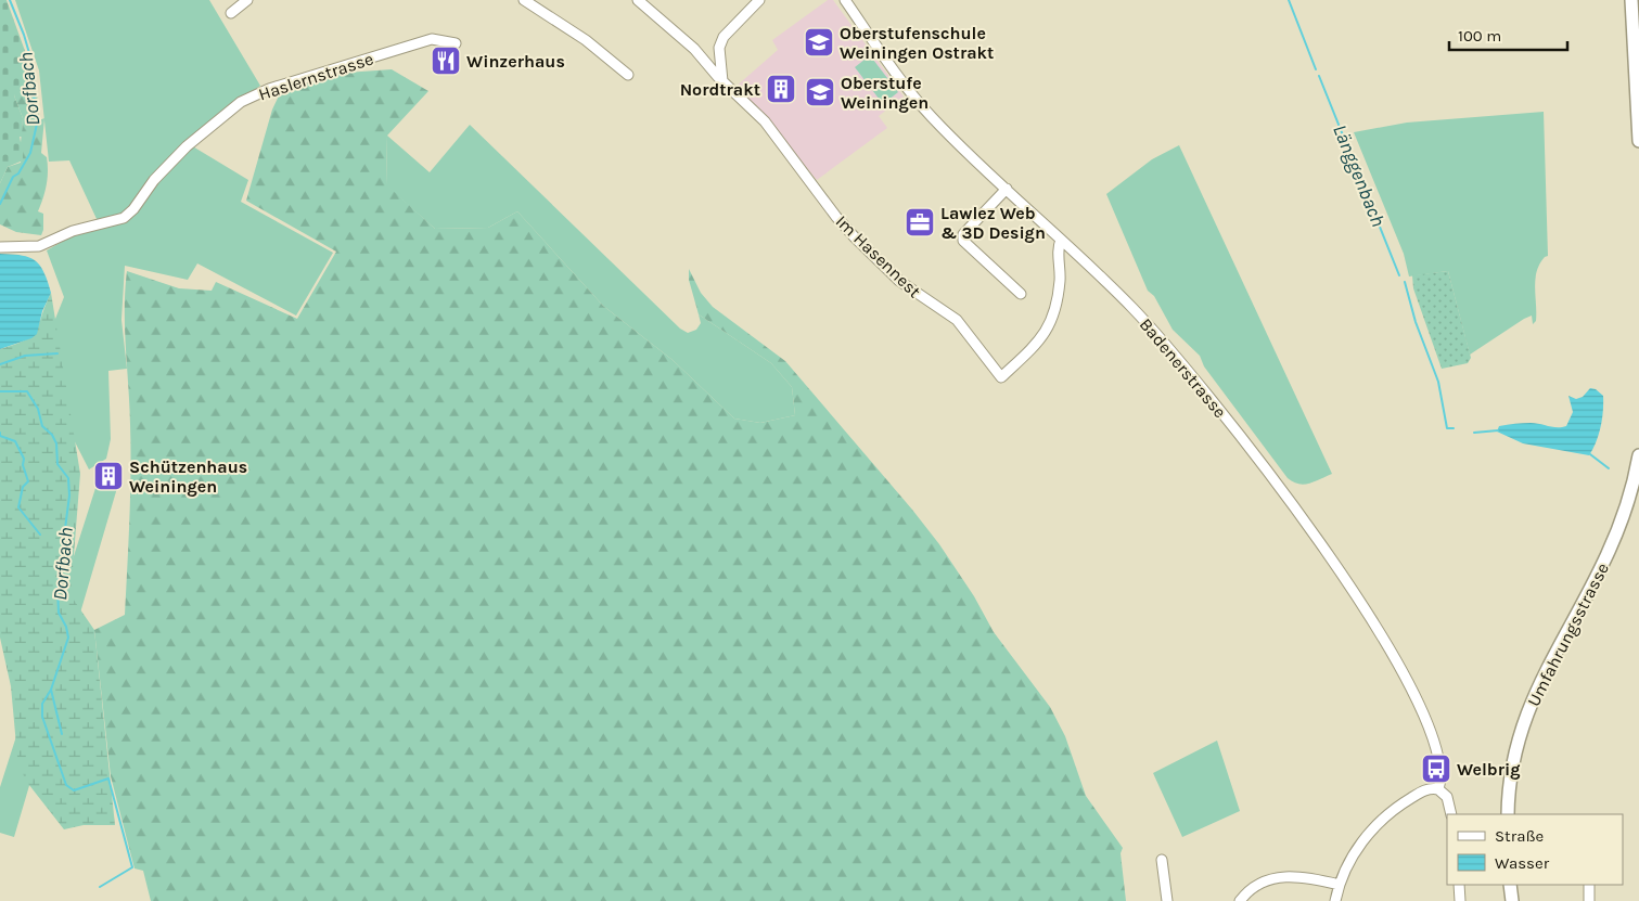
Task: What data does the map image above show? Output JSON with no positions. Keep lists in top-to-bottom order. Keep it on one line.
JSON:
{"streets":{"main road":["Umfahrungsstrasse"],"street":["Haslernstrasse","Im Hasennest","Badenerstrasse"]},"crossings":[["Im Hasennest","Badenerstrasse"]],"water":["Dorfbach","Länggenbach"],"places":{"school or university":["Oberstufenschule Weiningen Ostrakt","Oberstufe Weiningen"],"restaurant":["Winzerhaus"],"building":["Nordtrakt","Schützenhaus Weiningen"],"office":["Lawlez Web & 3D Design"],"bus stop":["Welbrig"]},"legend":["Straße","Wasser"],"scale_bar":"100 m"}
